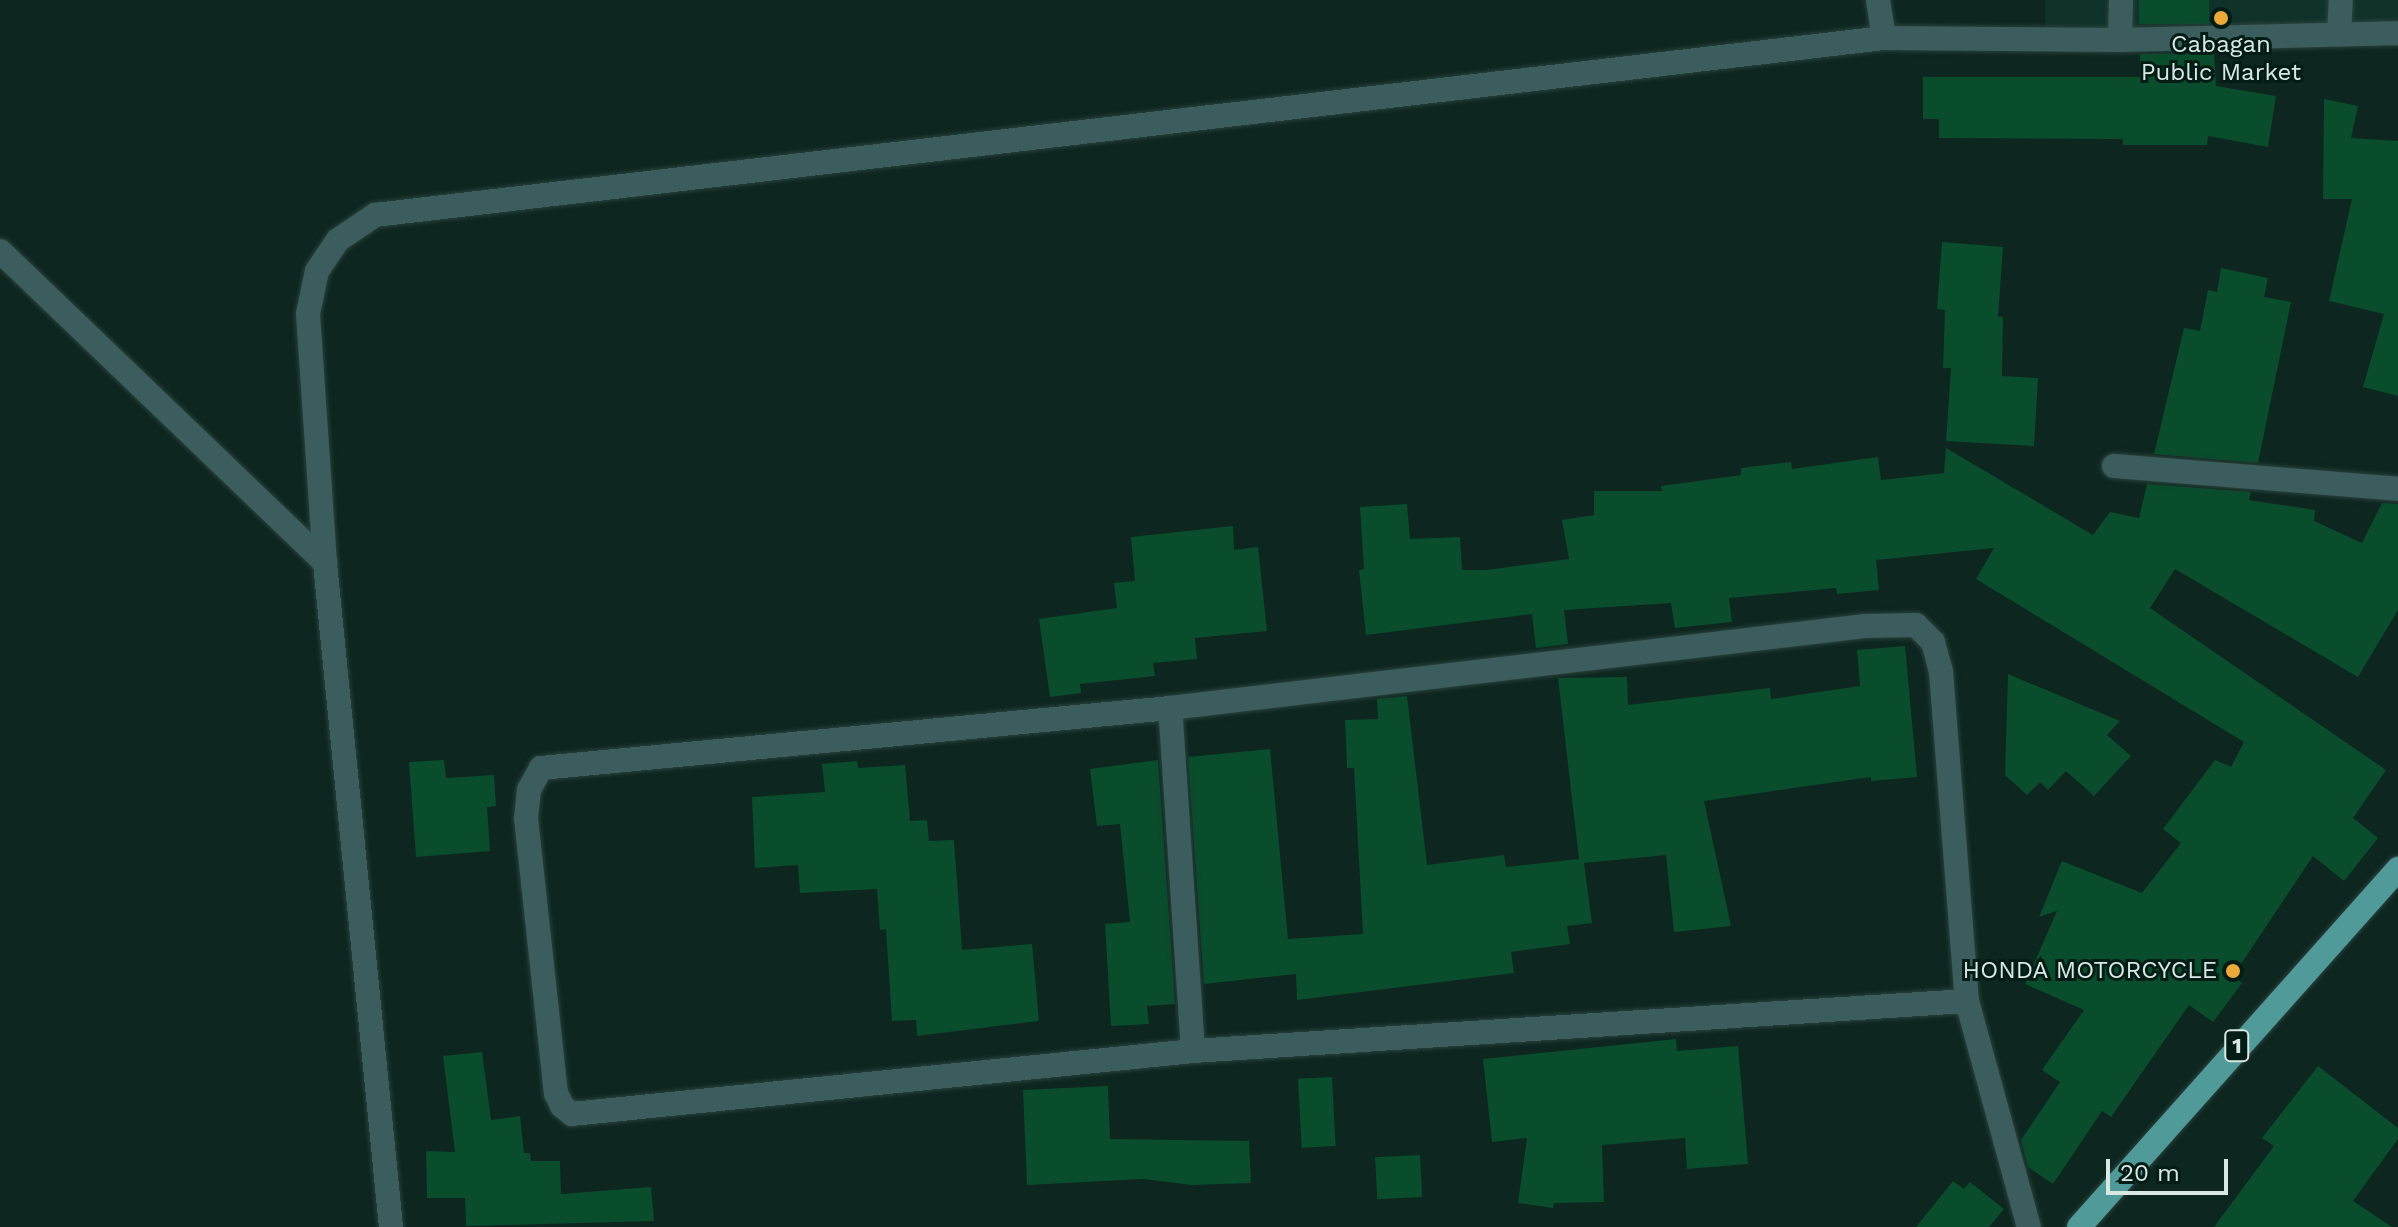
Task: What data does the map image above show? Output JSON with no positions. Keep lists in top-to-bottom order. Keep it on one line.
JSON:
{"streets":{"main road":["1"]},"places":["Cabagan Public Market","HONDA MOTORCYCLE"],"scale_bar":"20 m"}
